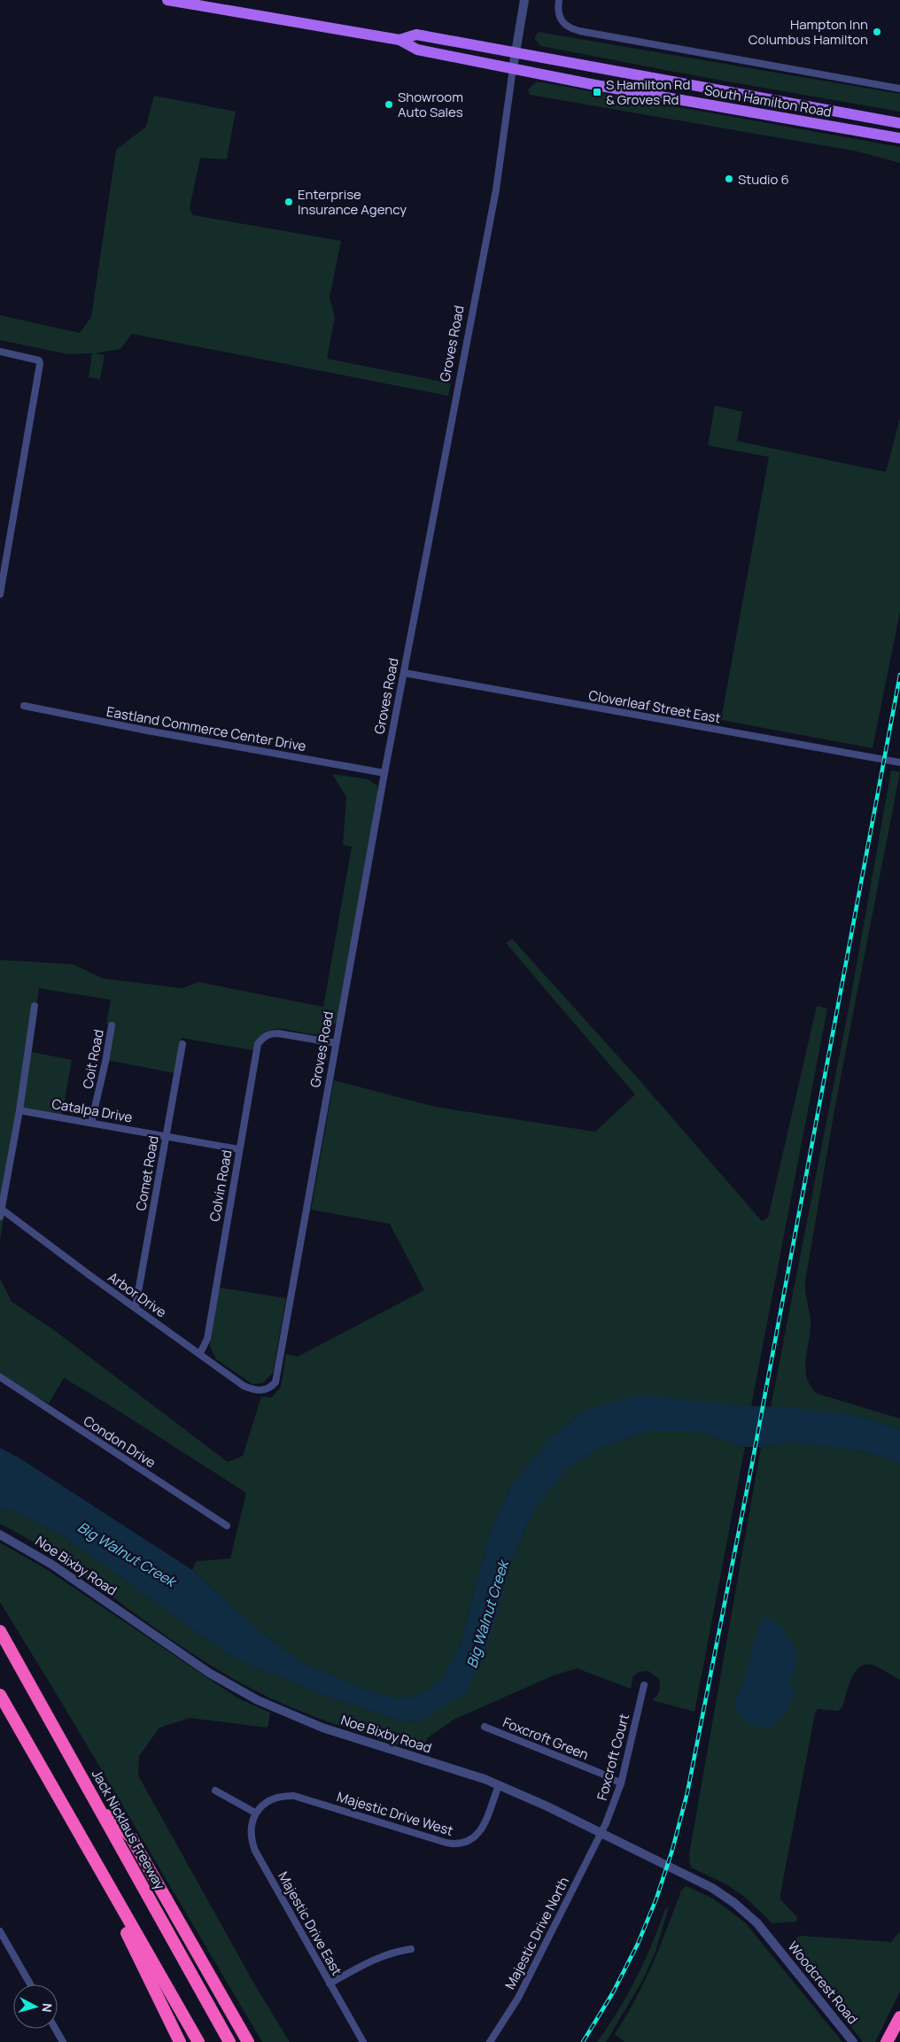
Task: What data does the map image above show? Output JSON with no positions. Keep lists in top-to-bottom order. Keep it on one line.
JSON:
{"streets":{"highway":["Jack Nicklaus Freeway"],"main road":["South Hamilton Road"],"street":["Groves Road","Cloverleaf Street East","Eastland Commerce Center Drive","Coit Road","Catalpa Drive","Comet Road","Colvin Road","Arbor Drive","Condon Drive","Noe Bixby Road","Foxcroft Green","Foxcroft Court","Majestic Drive West","Majestic Drive East","Majestic Drive North","Woodcrest Road"]},"crossings":[["South Hamilton Road","Groves Road"],["Groves Road","Cloverleaf Street East"],["Groves Road","Eastland Commerce Center Drive"],["Groves Road","Colvin Road"],["Groves Road","Arbor Drive"],["Coit Road","Catalpa Drive"],["Catalpa Drive","Comet Road"],["Catalpa Drive","Colvin Road"],["Comet Road","Arbor Drive"],["Colvin Road","Arbor Drive"],["Noe Bixby Road","Foxcroft Court"],["Noe Bixby Road","Majestic Drive West"],["Noe Bixby Road","Majestic Drive North"],["Noe Bixby Road","Woodcrest Road"],["Foxcroft Green","Foxcroft Court"],["Foxcroft Court","Majestic Drive North"],["Majestic Drive West","Majestic Drive East"]],"water":["Big Walnut Creek"],"places":{"other":["Hampton Inn Columbus Hamilton","Showroom Auto Sales","Studio 6","Enterprise Insurance Agency"],"transit":["S Hamilton Rd & Groves Rd"]},"north":"right"}
